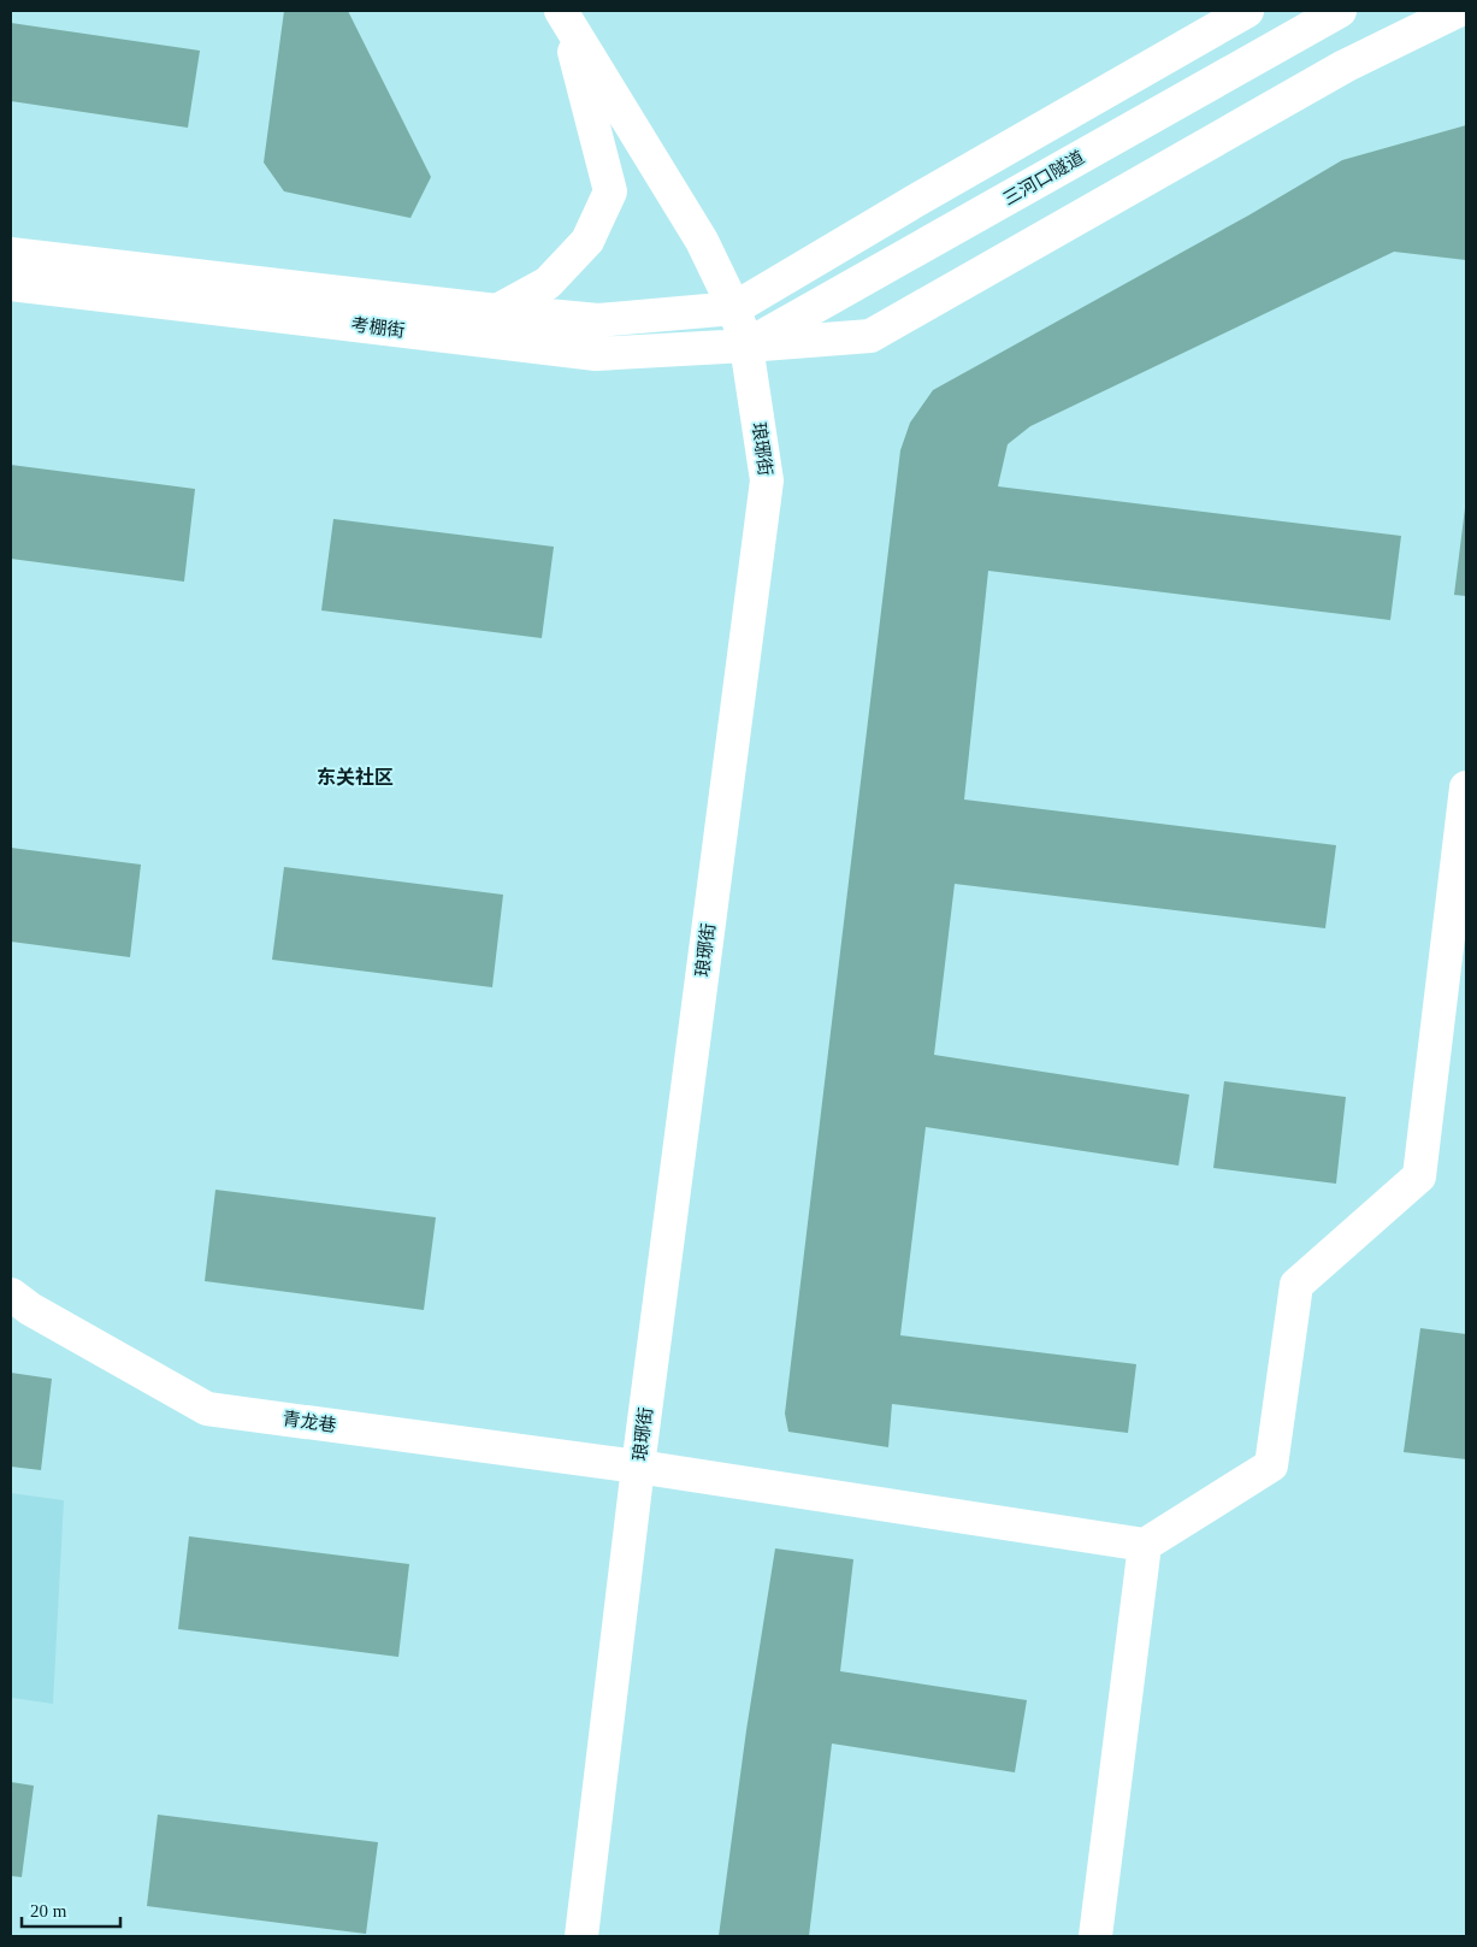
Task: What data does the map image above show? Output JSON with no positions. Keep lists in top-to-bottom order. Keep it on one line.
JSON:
{"streets":{"street":["三河口隧道","考棚街","琅琊街","青龙巷"]},"crossings":[["三河口隧道","考棚街"],["三河口隧道","琅琊街"],["考棚街","琅琊街"],["琅琊街","青龙巷"]],"districts":["东关社区"],"scale_bar":"20 m"}
